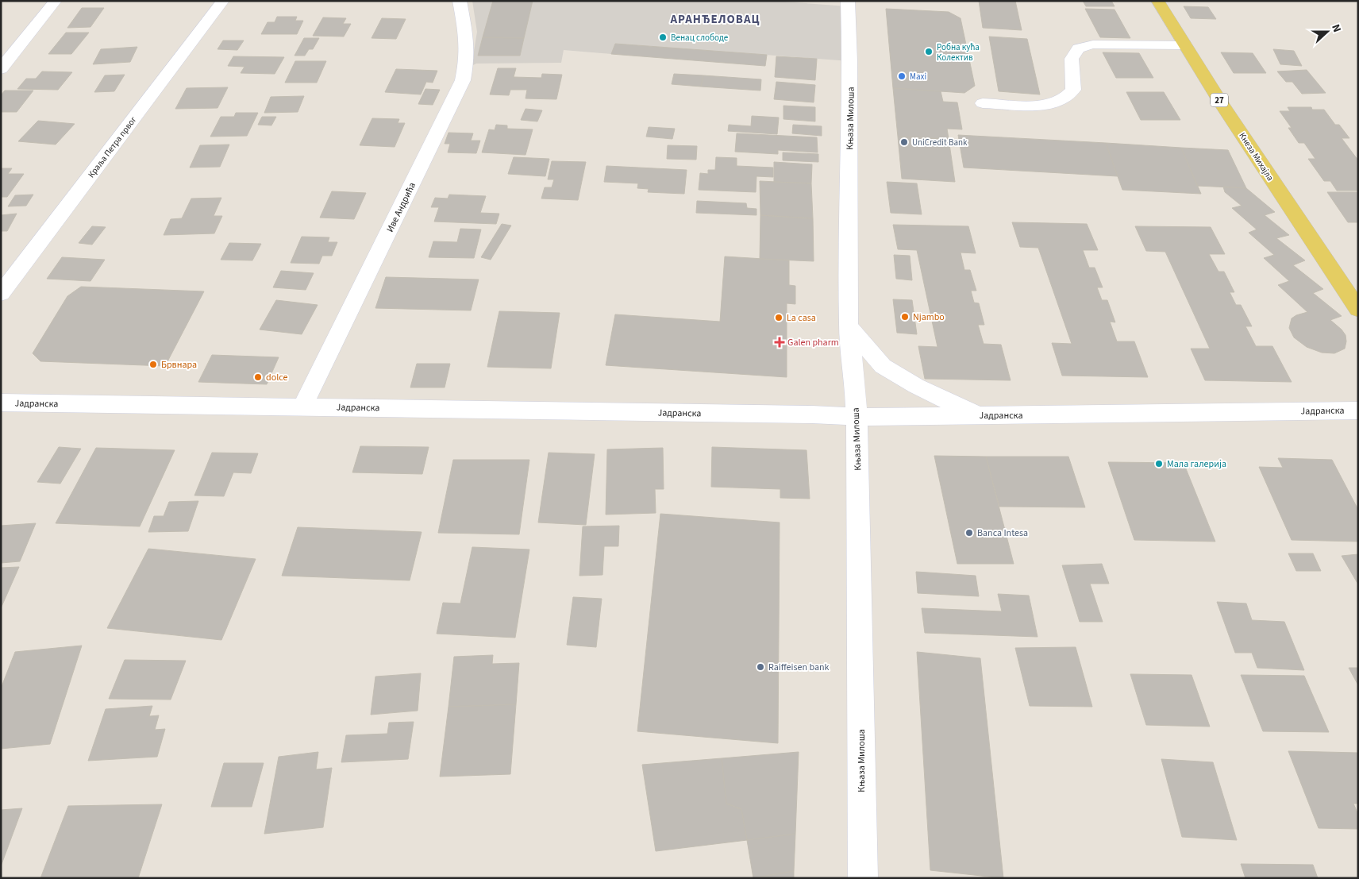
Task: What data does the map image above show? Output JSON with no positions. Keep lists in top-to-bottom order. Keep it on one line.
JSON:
{"streets":{"main road":["27","Кнеза Михајла"],"street":["Књаза Милоша","Краља Петра првог","Иве Андрића","Јадранска"]},"crossings":[["Књаза Милоша","Јадранска"],["Иве Андрића","Јадранска"]],"districts":["АРАНЂЕЛОВАЦ"],"places":{"other":["Венац слободе","Робна кућа Колектив","Maxi","UniCredit Bank","Njambo","La casa","Брвнара","dolce","Мала галерија","Banca Intesa","Raiffeisen bank"],"health":["Galen pharm"]},"north":"right"}
